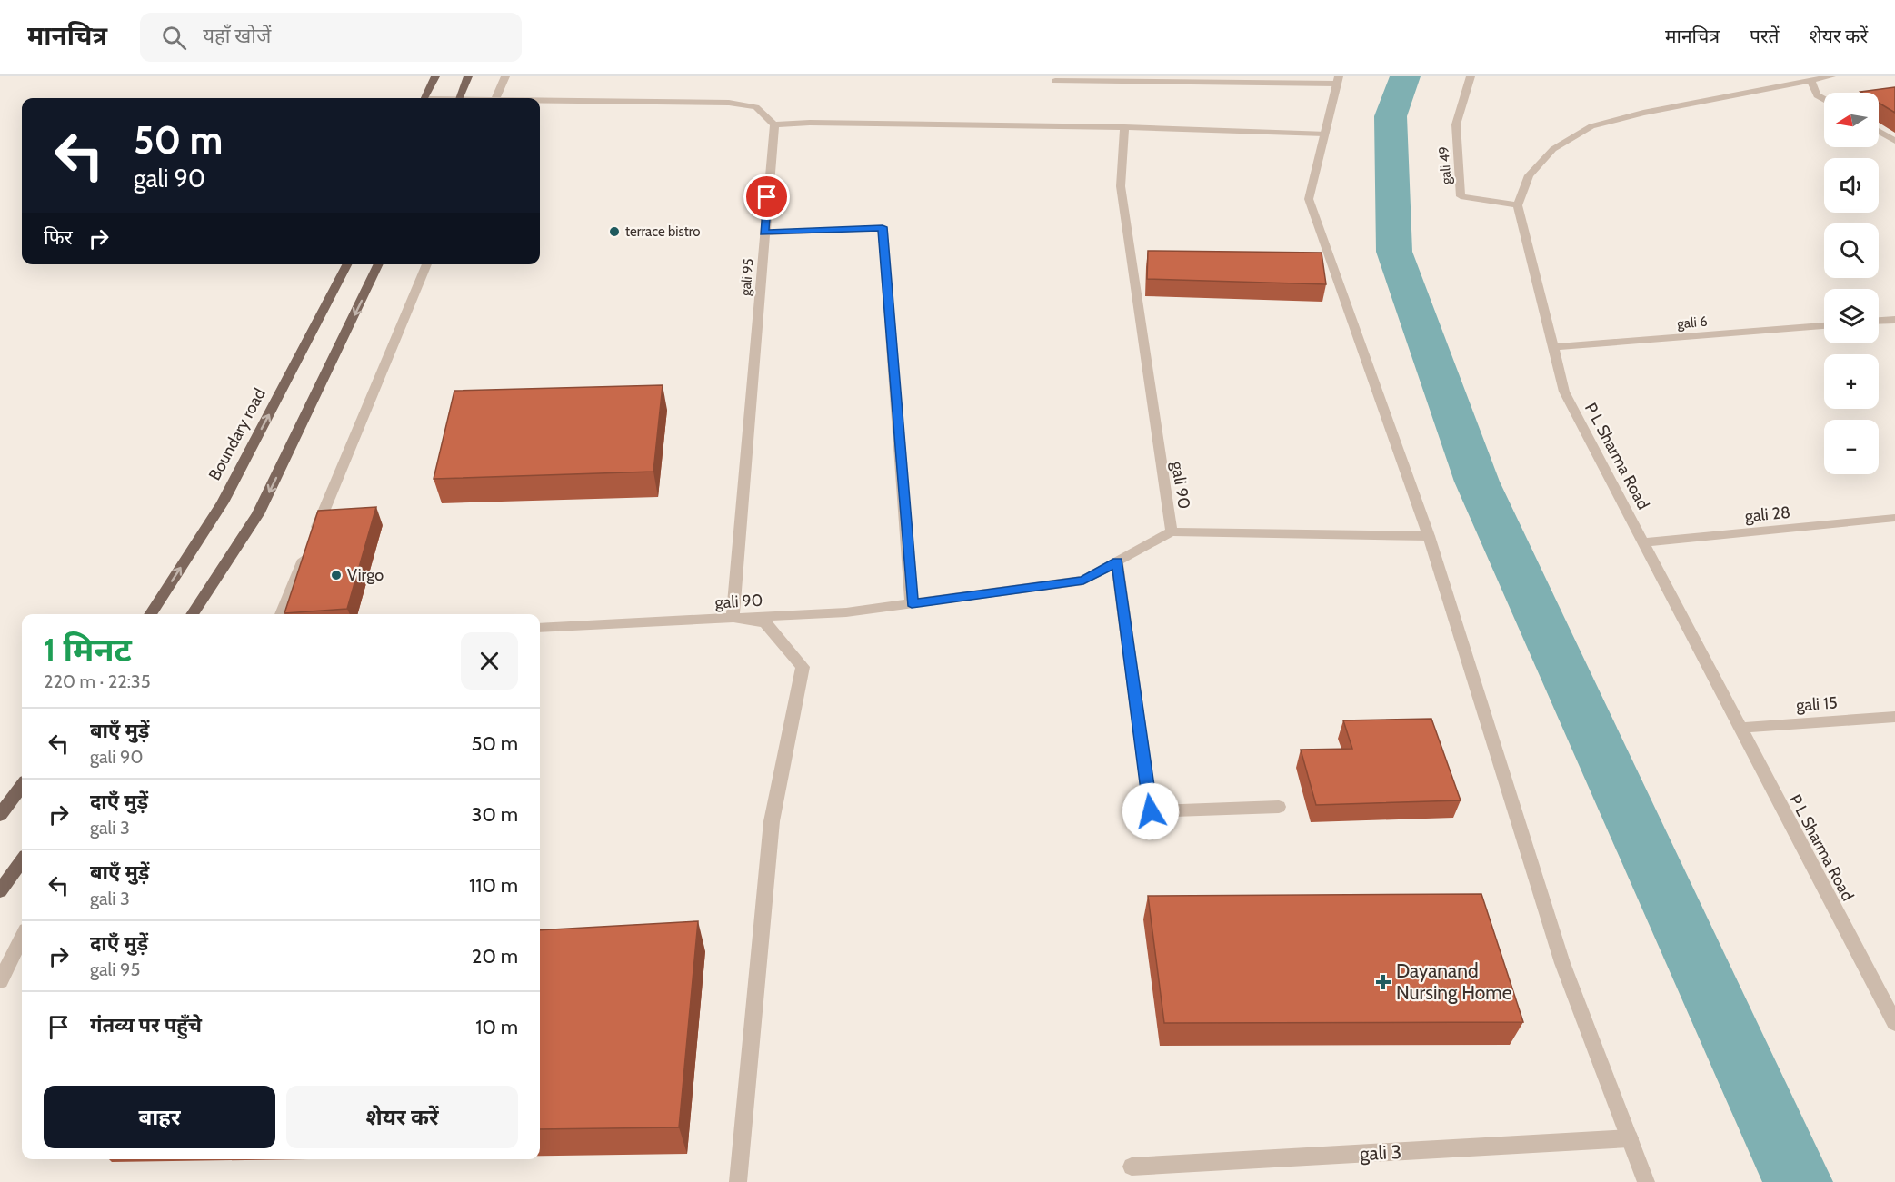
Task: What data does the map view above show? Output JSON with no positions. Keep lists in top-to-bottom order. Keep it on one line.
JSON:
{"streets":{"main road":["Boundary road"],"street":["gali 49","gali 95","gali 6","P L Sharma Road","gali 90","gali 28","gali 15","gali 3"]},"crossings":[["gali 49","P L Sharma Road"],["gali 95","gali 90"],["gali 6","P L Sharma Road"],["P L Sharma Road","gali 28"],["P L Sharma Road","gali 15"]],"places":{"other":["terrace bistro","Virgo"],"health":["Dayanand Nursing Home"]},"north":"left","page":{"header":"मानचित्र","search":"यहाँ खोजें","nav":["मानचित्र","परतें","शेयर करें"],"map_buttons":["+","−"],"turn":["50 m","gali 90"],"then":"फिर","heading":["1 मिनट","220 m · 22:35"],"list":[{"name":"बाएँ मुड़ें","note":"gali 90","value":"50 m"},{"name":"दाएँ मुड़ें","note":"gali 3","value":"30 m"},{"name":"बाएँ मुड़ें","note":"gali 3","value":"110 m"},{"name":"दाएँ मुड़ें","note":"gali 95","value":"20 m"},{"name":"गंतव्य पर पहुँचे","value":"10 m"}],"buttons":["बाहर","शेयर करें"]}}
